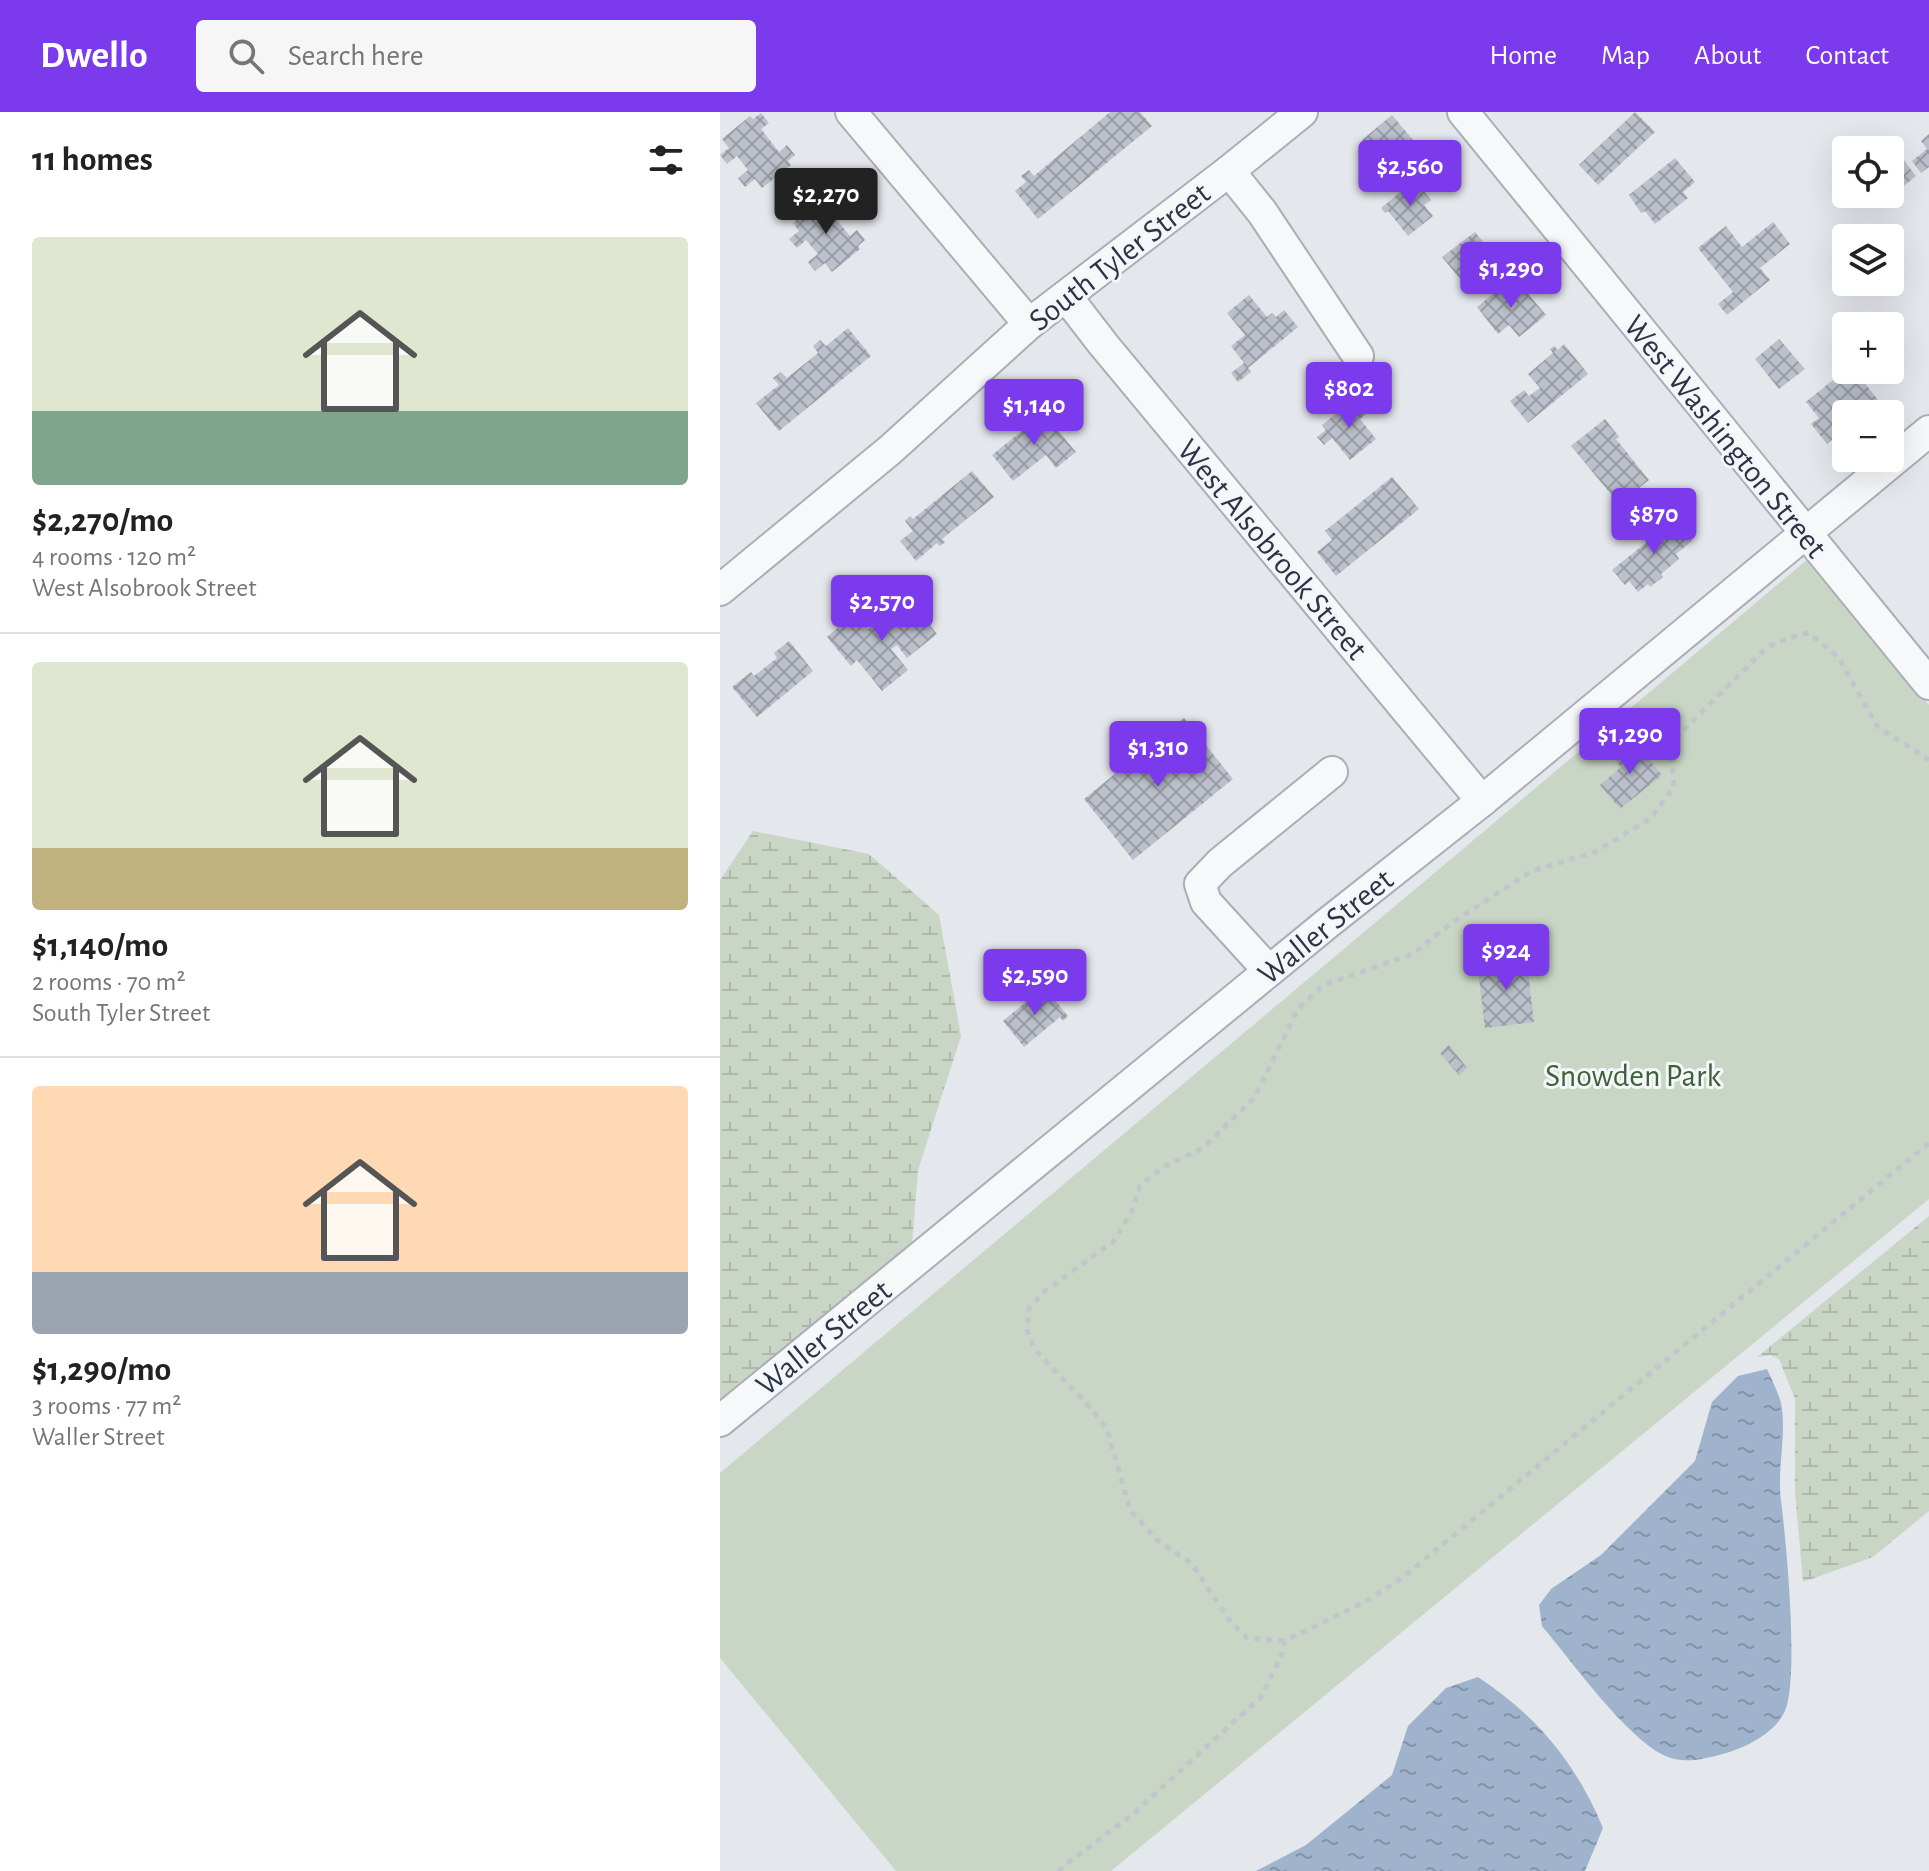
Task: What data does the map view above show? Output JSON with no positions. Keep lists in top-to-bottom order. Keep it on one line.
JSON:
{"streets":{"street":["South Tyler Street","West Washington Street","West Alsobrook Street","Waller Street"]},"crossings":[["South Tyler Street","West Alsobrook Street"],["West Washington Street","Waller Street"],["West Alsobrook Street","Waller Street"]],"parks":["Snowden Park"],"page":{"header":"Dwello","search":"Search here","nav":["Home","Map","About","Contact"],"heading":"11 homes","map_buttons":["+","−"],"price":["$2,560","$2,270","$1,290","$802","$1,140","$870","$2,570","$1,290","$1,310","$924","$2,590"],"list":[{"name":"$2,270/mo","note":"4 rooms · 120 m² · West Alsobrook Street"},{"name":"$1,140/mo","note":"2 rooms · 70 m² · South Tyler Street"},{"name":"$1,290/mo","note":"3 rooms · 77 m² · Waller Street"}]}}
